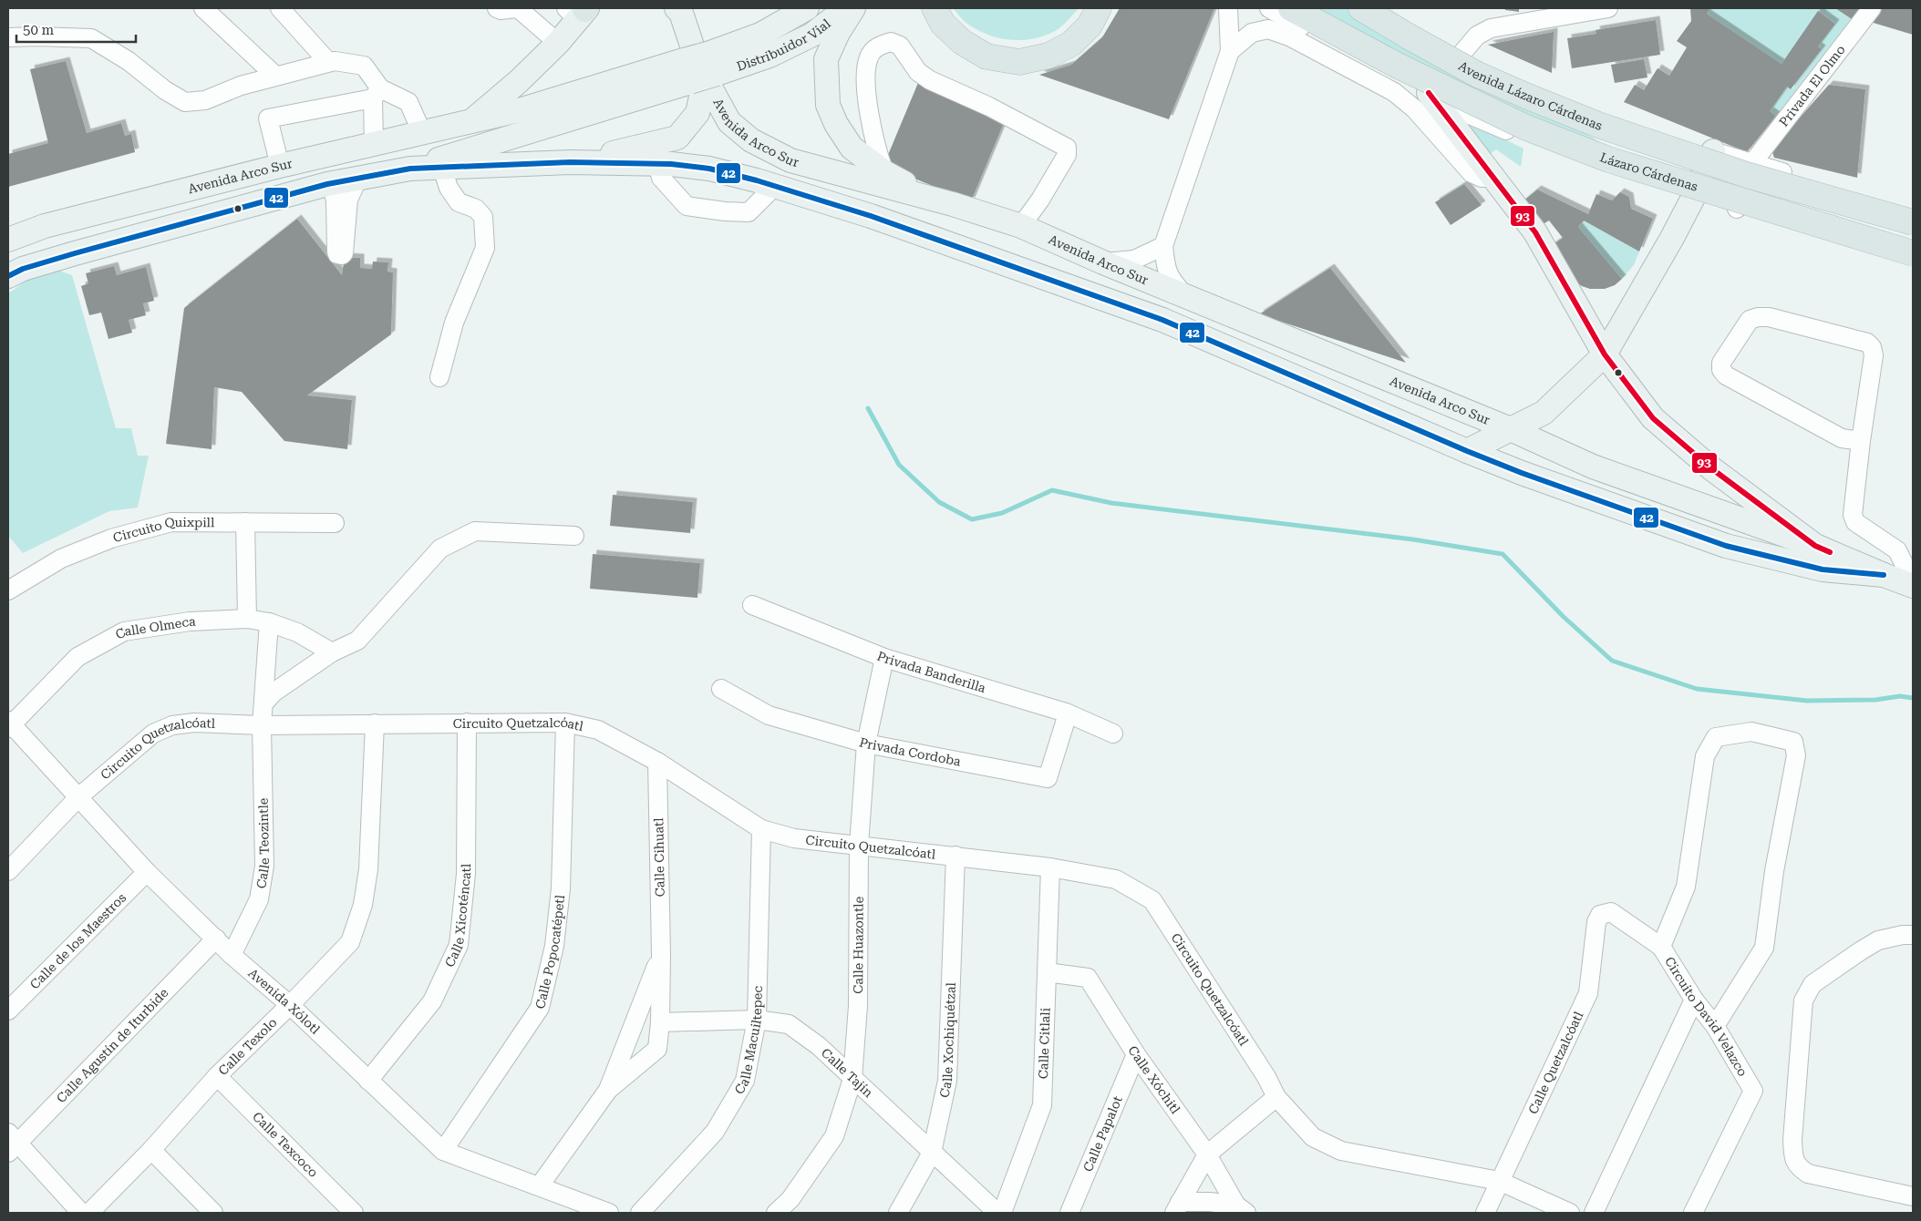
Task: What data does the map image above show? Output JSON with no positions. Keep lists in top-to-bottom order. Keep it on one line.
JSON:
{"streets":{"highway":["Avenida Lázaro Cárdenas","Lázaro Cárdenas"],"main road":["Distribuidor Vial","Avenida Arco Sur"],"street":["Privada El Olmo","Circuito Quixpill","Calle Olmeca","Privada Banderilla","Circuito Quetzalcóatl","Privada Cordoba","Calle Teozintle","Calle Cihuatl","Calle Xicoténcatl","Calle de los Maestros","Calle Huazontle","Calle Popocatépetl","Avenida Xólotl","Circuito David Velazco","Calle Macuiltepec","Calle Xochiquétzal","Calle Citlali","Calle Agustín de Iturbide","Calle Texolo","Calle Quetzalcóatl","Calle Tajín","Calle Xóchitl","Calle Papalot","Calle Texcoco"]},"crossings":[["Distribuidor Vial","Avenida Arco Sur"],["Calle Olmeca","Calle Teozintle"],["Calle Olmeca","Avenida Xólotl"],["Privada Banderilla","Privada Cordoba"],["Privada Banderilla","Calle Huazontle"],["Circuito Quetzalcóatl","Calle Teozintle"],["Circuito Quetzalcóatl","Calle Cihuatl"],["Circuito Quetzalcóatl","Calle Xicoténcatl"],["Circuito Quetzalcóatl","Calle Huazontle"],["Circuito Quetzalcóatl","Calle Popocatépetl"],["Circuito Quetzalcóatl","Avenida Xólotl"],["Circuito Quetzalcóatl","Calle Macuiltepec"],["Circuito Quetzalcóatl","Calle Xochiquétzal"],["Circuito Quetzalcóatl","Calle Citlali"],["Circuito Quetzalcóatl","Calle Texolo"],["Circuito Quetzalcóatl","Calle Quetzalcóatl"],["Privada Cordoba","Calle Huazontle"],["Calle Teozintle","Avenida Xólotl"],["Calle Cihuatl","Avenida Xólotl"],["Calle Cihuatl","Calle Tajín"],["Calle Xicoténcatl","Avenida Xólotl"],["Calle de los Maestros","Avenida Xólotl"],["Calle Huazontle","Calle Tajín"],["Calle Popocatépetl","Avenida Xólotl"],["Avenida Xólotl","Calle Agustín de Iturbide"],["Avenida Xólotl","Calle Texolo"],["Circuito David Velazco","Calle Quetzalcóatl"],["Calle Macuiltepec","Calle Tajín"],["Calle Xochiquétzal","Calle Tajín"],["Calle Citlali","Calle Xóchitl"],["Calle Texolo","Calle Texcoco"],["Calle Xóchitl","Calle Papalot"]],"lines":["transit line 93","transit line 42"],"scale_bar":"50 m"}
